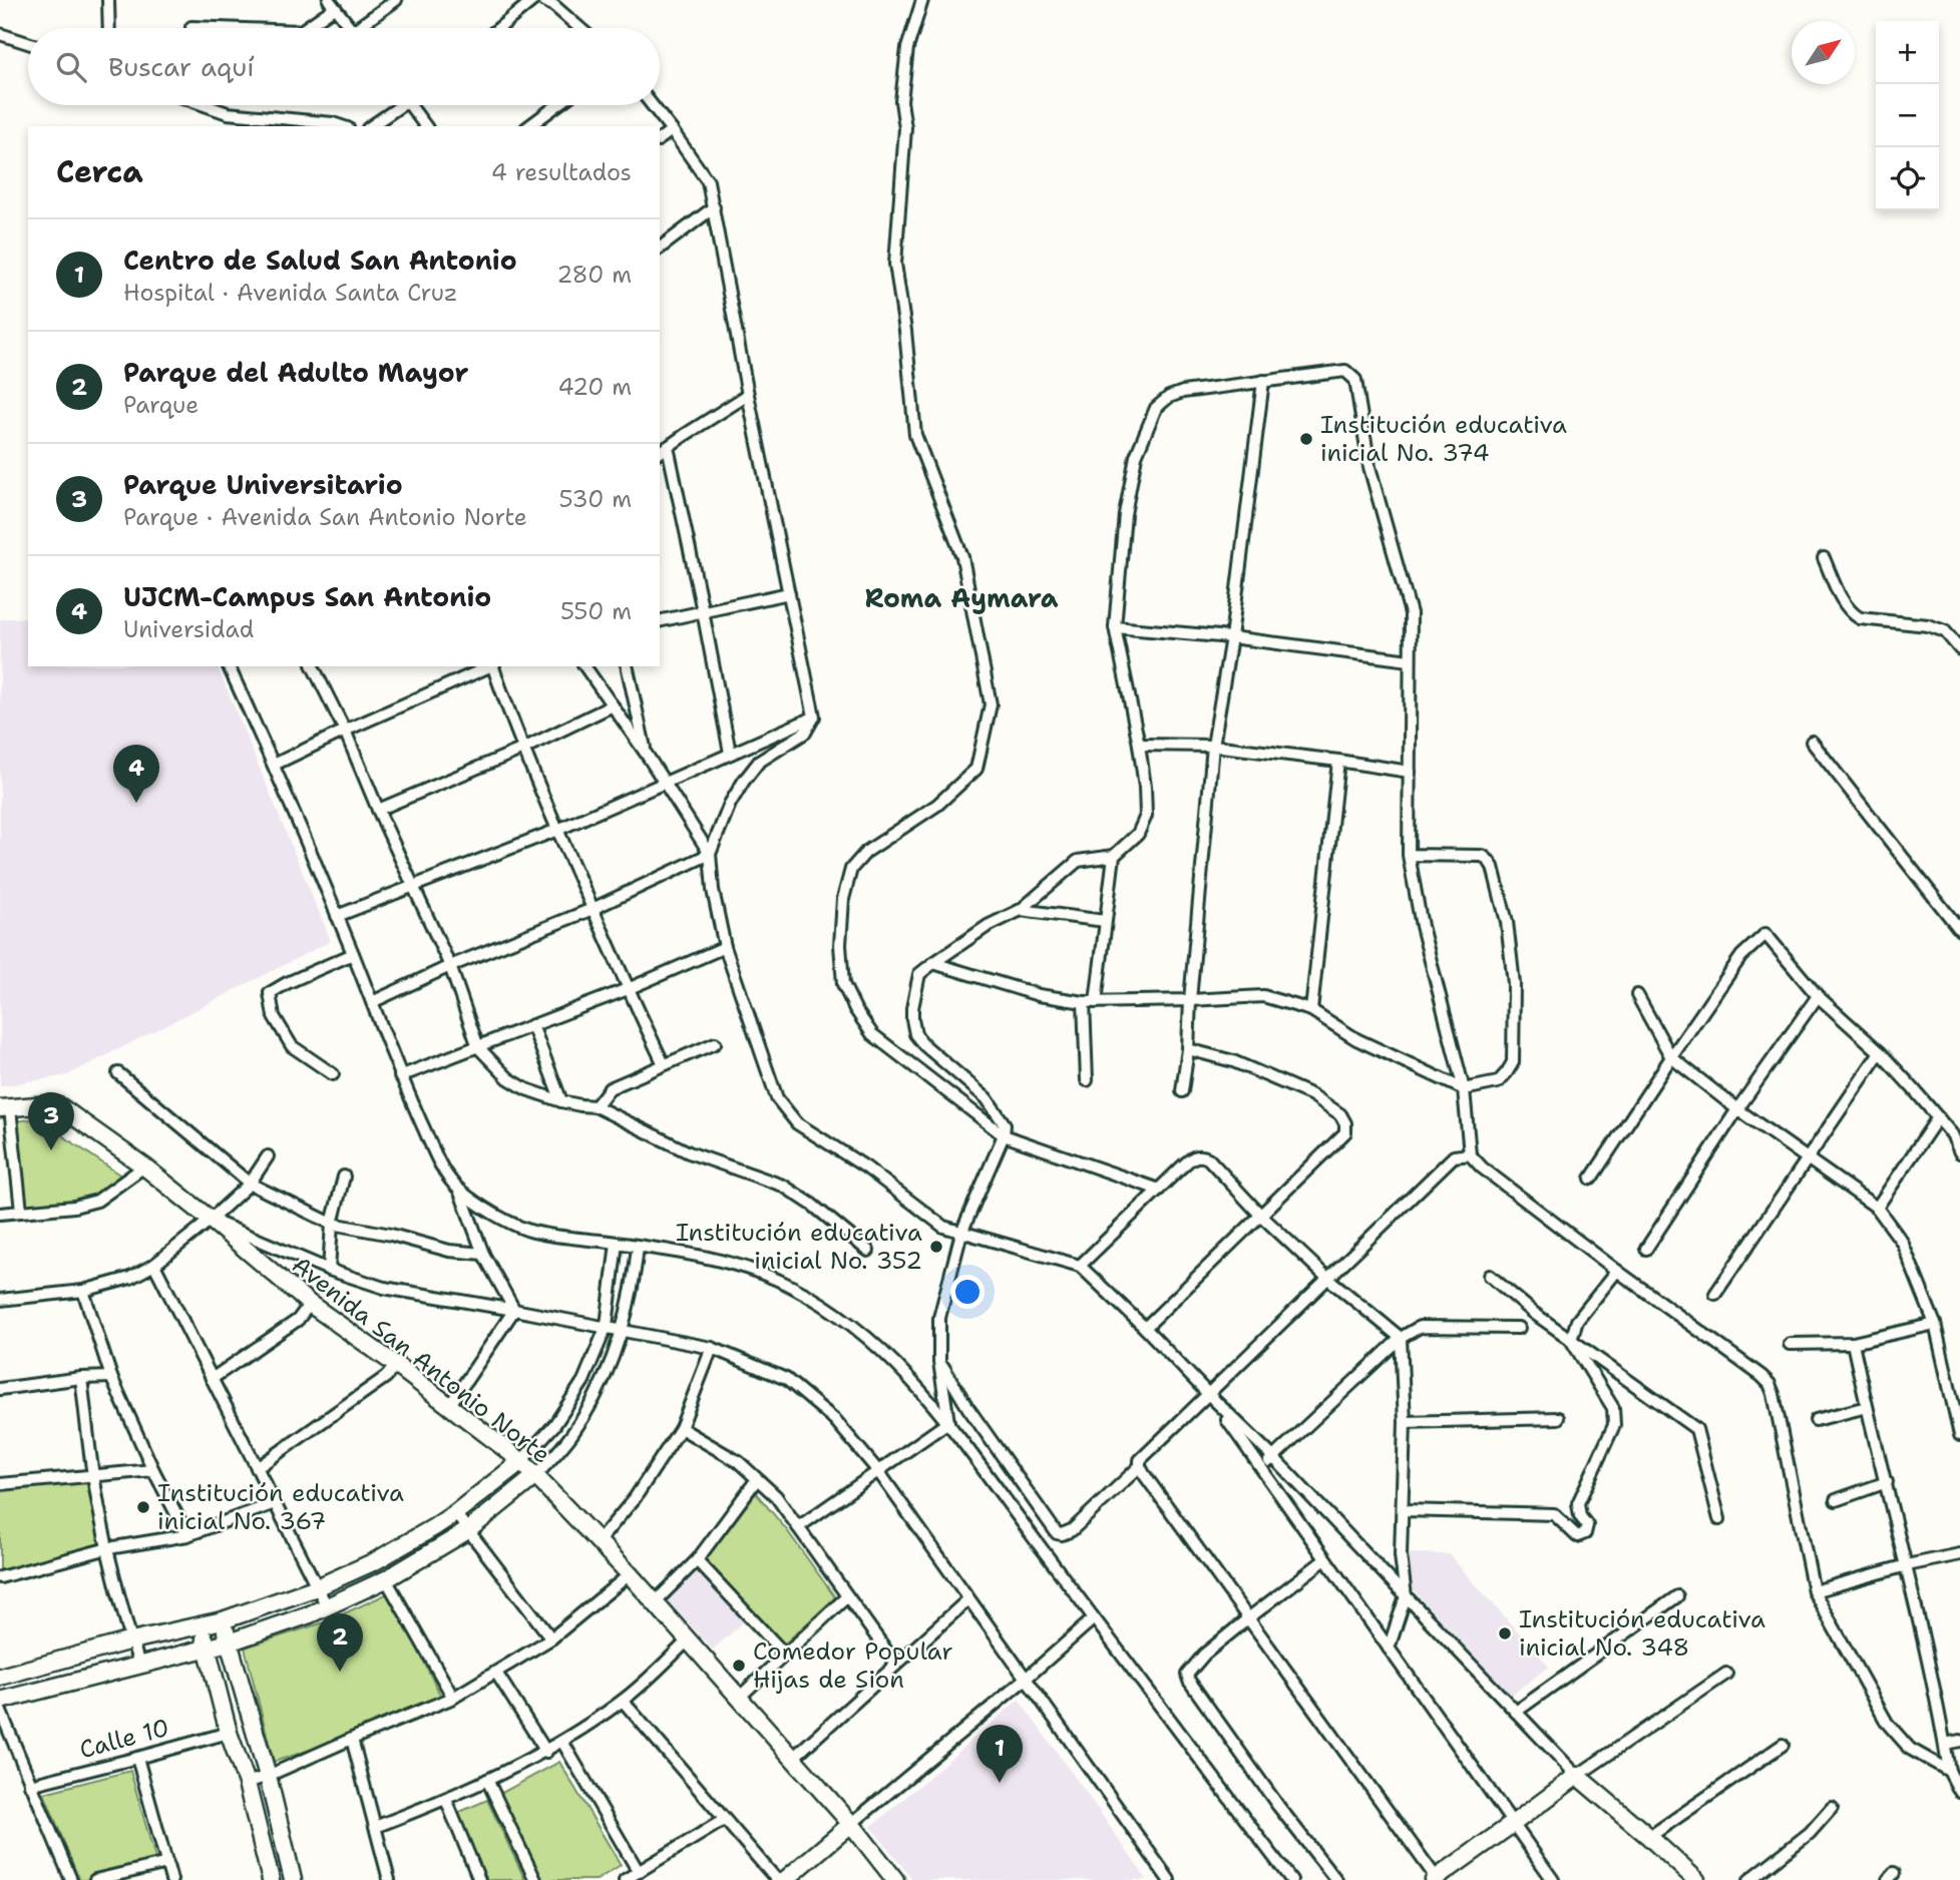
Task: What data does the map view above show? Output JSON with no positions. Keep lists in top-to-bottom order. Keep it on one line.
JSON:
{"streets":{"street":["Avenida San Antonio Norte","Calle 10"]},"districts":["Roma Aymara"],"places":["Institución educativa inicial No. 374","Institución educativa inicial No. 352","Institución educativa inicial No. 367","Institución educativa inicial No. 348","Comedor Popular Hijas de Sion"],"north":"top right","page":{"map_buttons":["+","−"],"search":"Buscar aquí","heading":["Cerca","4 resultados"],"list":[{"mark":"1","name":"Centro de Salud San Antonio","note":"Hospital · Avenida Santa Cruz","value":"280 m"},{"mark":"2","name":"Parque del Adulto Mayor","note":"Parque","value":"420 m"},{"mark":"3","name":"Parque Universitario","note":"Parque · Avenida San Antonio Norte","value":"530 m"},{"mark":"4","name":"UJCM-Campus San Antonio","note":"Universidad","value":"550 m"}],"pins":["4","3","2","1"]}}
